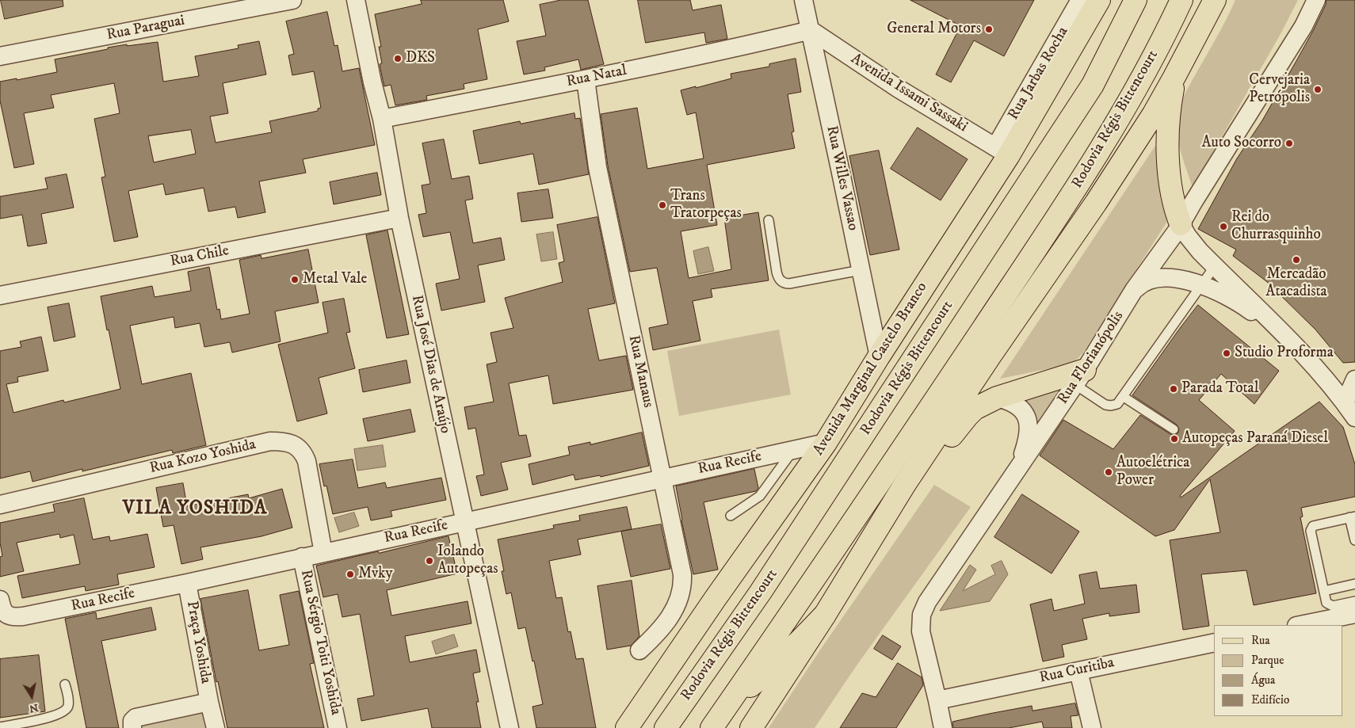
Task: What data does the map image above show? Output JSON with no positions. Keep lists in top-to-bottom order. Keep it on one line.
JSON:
{"streets":{"main road":["Rodovia Régis Bittencourt","Avenida Marginal Castelo Branco"],"street":["Rua Paraguai","Rua Natal","Avenida Issami Sassaki","Rua Willes Vassao","Rua Chile","Rua Florianópolis","Rua José Dias de Araújo","Rua Manaus","Rua Kozo Yoshida","Rua Recife","Praça Yoshida","Rua Sérgio Toiti Yoshida","Rua Curitiba"]},"crossings":[["Rua Natal","Avenida Issami Sassaki"],["Rua Natal","Rua Willes Vassao"],["Rua Natal","Rua José Dias de Araújo"],["Rua Natal","Rua Manaus"],["Avenida Issami Sassaki","Rua Willes Vassao"],["Avenida Issami Sassaki","Avenida Marginal Castelo Branco"],["Rua Willes Vassao","Avenida Marginal Castelo Branco"],["Rua Chile","Rua José Dias de Araújo"],["Rua Florianópolis","Rua Curitiba"],["Rua José Dias de Araújo","Rua Recife"],["Avenida Marginal Castelo Branco","Rua Recife"],["Rua Manaus","Rua Recife"],["Rua Kozo Yoshida","Rua Recife"],["Rua Recife","Praça Yoshida"],["Rua Recife","Rua Sérgio Toiti Yoshida"]],"districts":["VILA YOSHIDA"],"places":["General Motors","DKS","Cervejaria Petrópolis","Auto Socorro","Trans Tratorpeças","Rei do Churrasquinho","Mercadão Atacadista","Metal Vale","Studio Proforma","Parada Total","Autopeças Paraná Diesel","Autoelétrica Power","Iolando Autopeças","Mvky"],"legend":["Rua","Parque","Água","Edifício"],"north":"bottom"}
